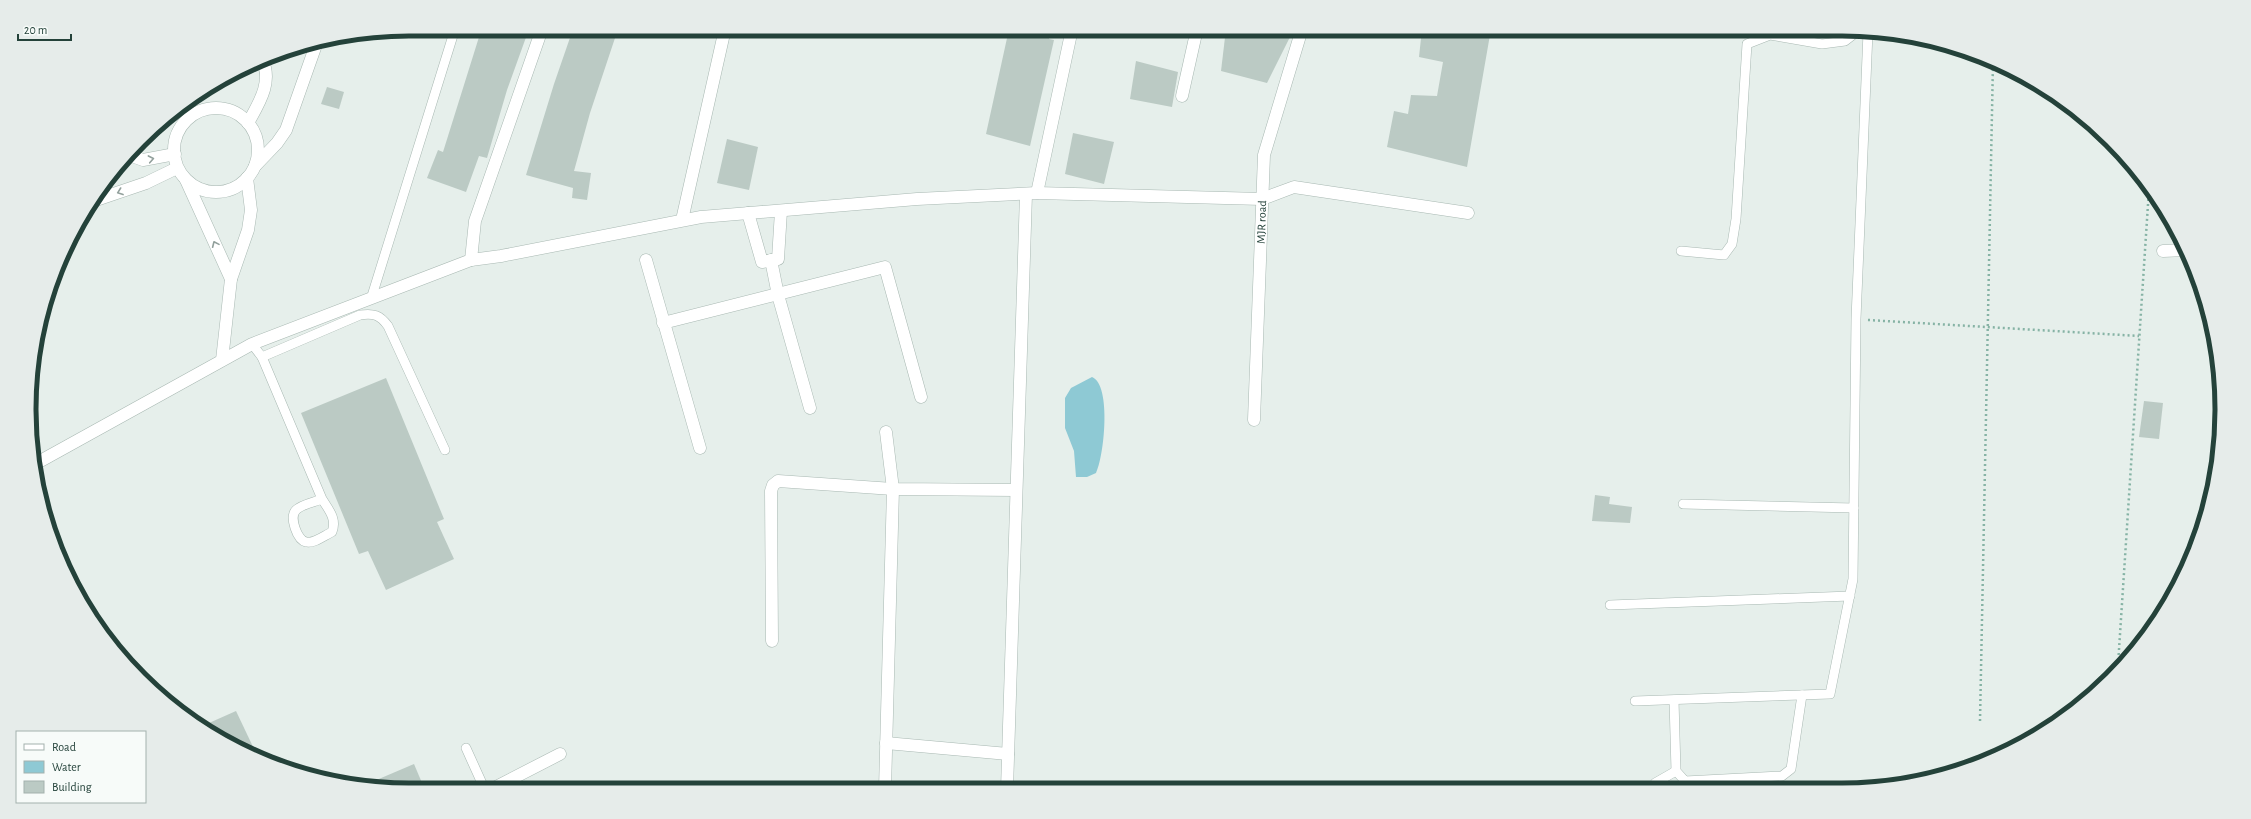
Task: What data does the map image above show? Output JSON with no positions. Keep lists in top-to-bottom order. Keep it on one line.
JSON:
{"streets":{"street":["MJR road"]},"legend":["Road","Water","Building"],"scale_bar":"20 m"}
